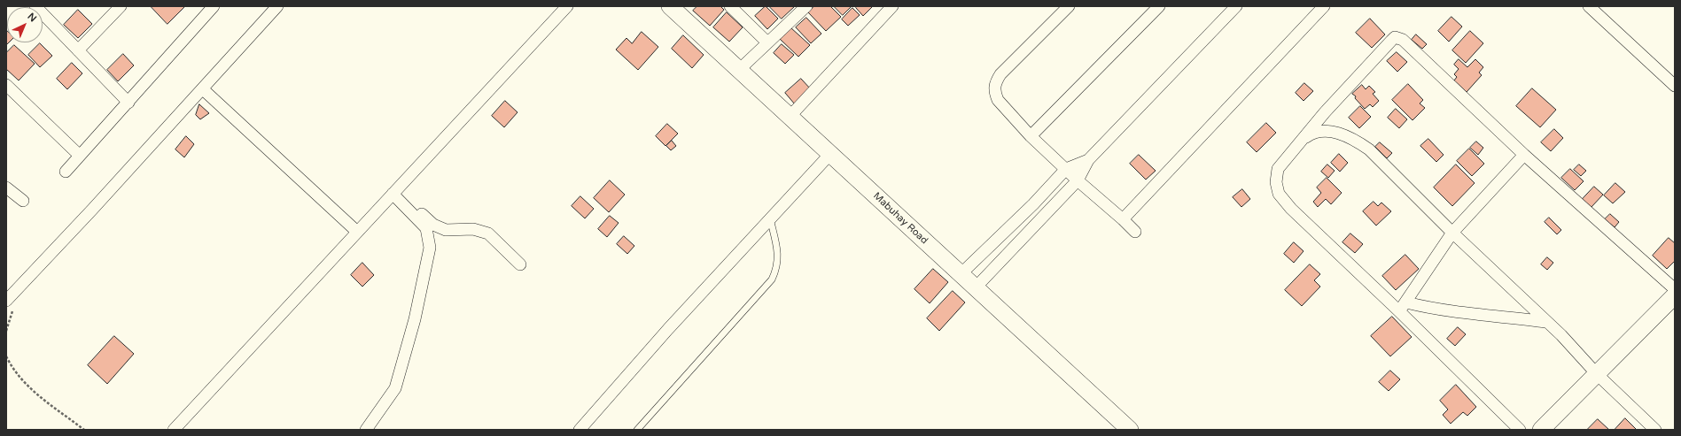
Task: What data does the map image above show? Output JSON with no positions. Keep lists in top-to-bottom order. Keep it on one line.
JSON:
{"streets":{"street":["Mabuhay Road"]},"north":"top right"}
